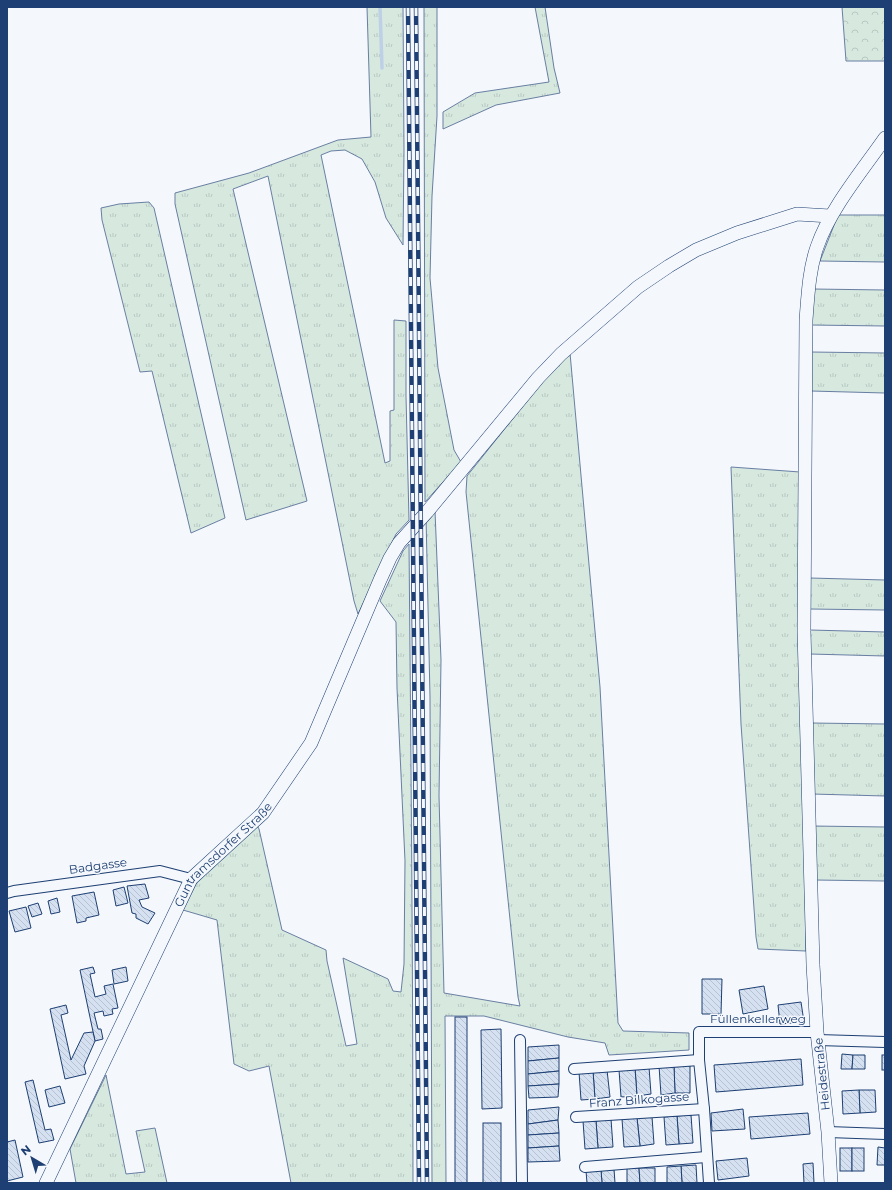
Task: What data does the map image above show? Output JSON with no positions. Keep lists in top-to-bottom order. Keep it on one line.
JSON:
{"streets":{"street":["Guntramsdorfer Straße","Badgasse","Füllenkellerweg","Heidestraße","Franz Bilkogasse"]},"crossings":[["Guntramsdorfer Straße","Badgasse"],["Guntramsdorfer Straße","Heidestraße"],["Füllenkellerweg","Heidestraße"],["Füllenkellerweg","Franz Bilkogasse"]],"north":"top left"}
